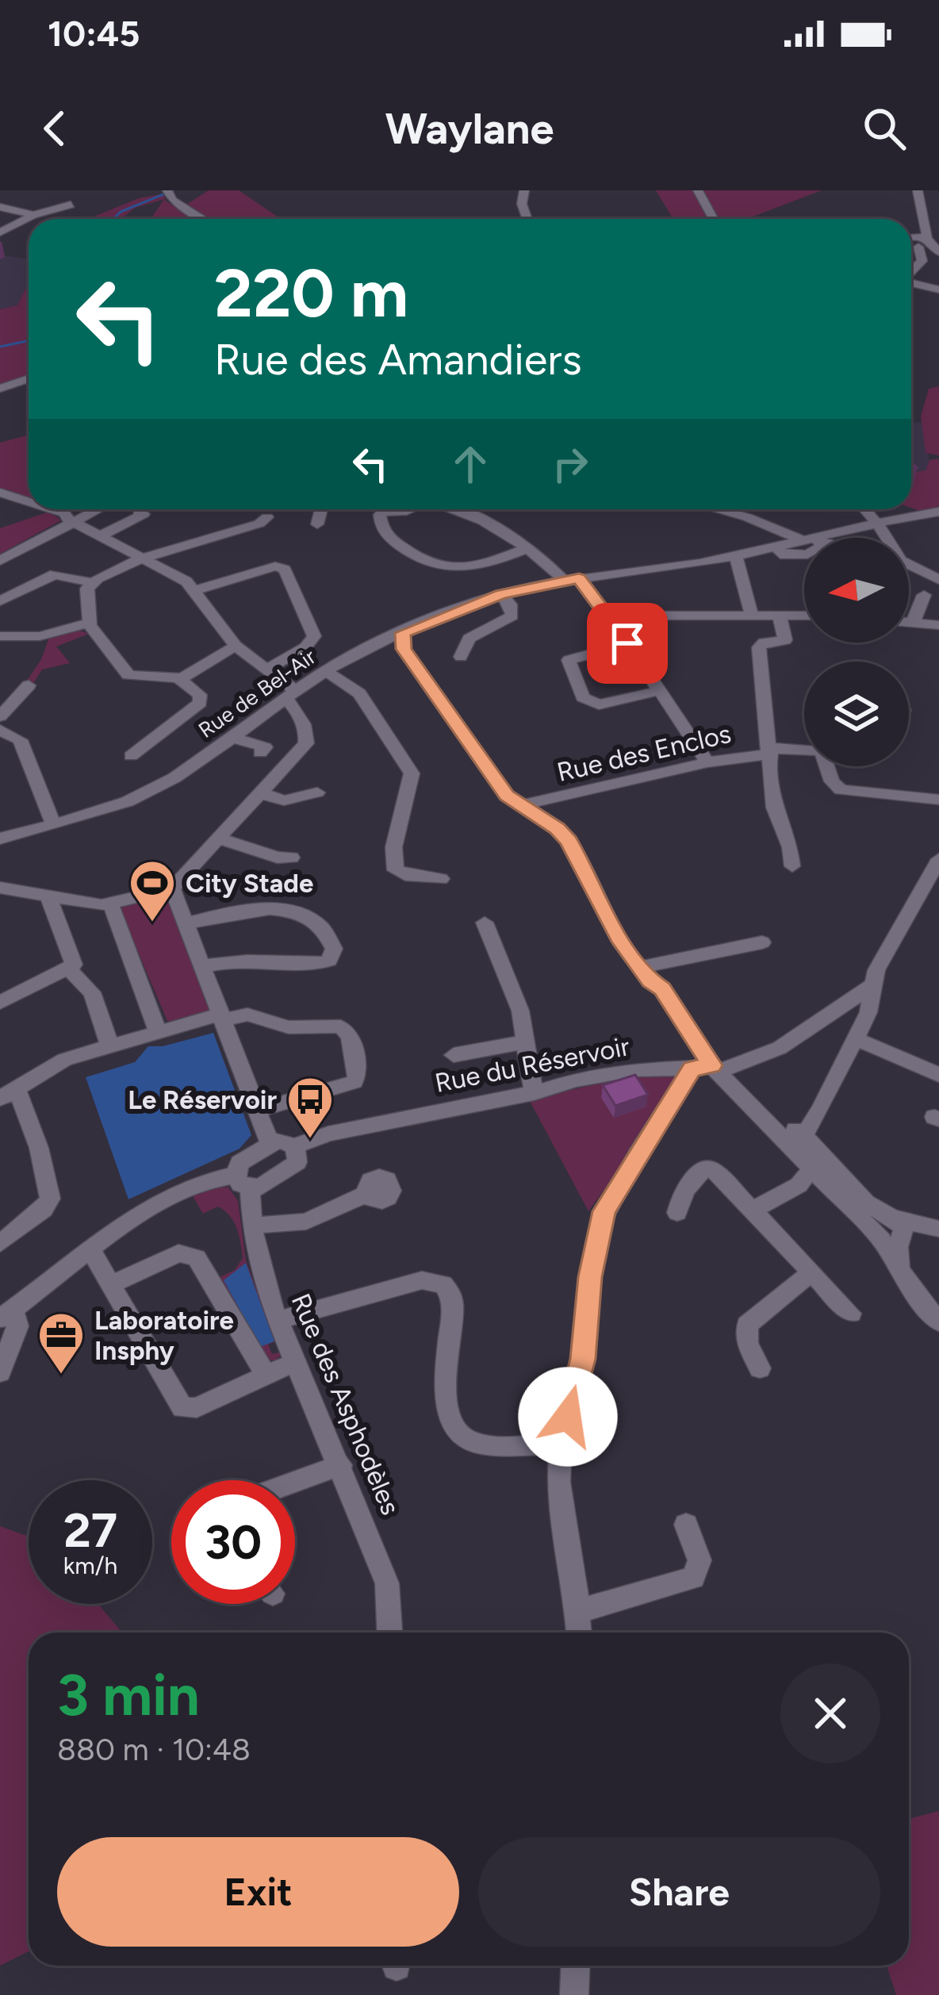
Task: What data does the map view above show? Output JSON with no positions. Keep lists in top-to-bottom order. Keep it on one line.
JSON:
{"streets":{"street":["Rue de Bel-Air","Rue des Enclos","Rue du Réservoir","Rue des Asphodèles"]},"places":{"sports":["City Stade"],"bus stop":["Le Réservoir"],"office":["Laboratoire Insphy"]},"north":"left","page":{"status":"10:45","header":"Waylane","turn":["220 m","Rue des Amandiers"],"speed":"27 km/h","limit":"30","heading":["3 min","880 m · 10:48"],"buttons":["Exit","Share"]}}
